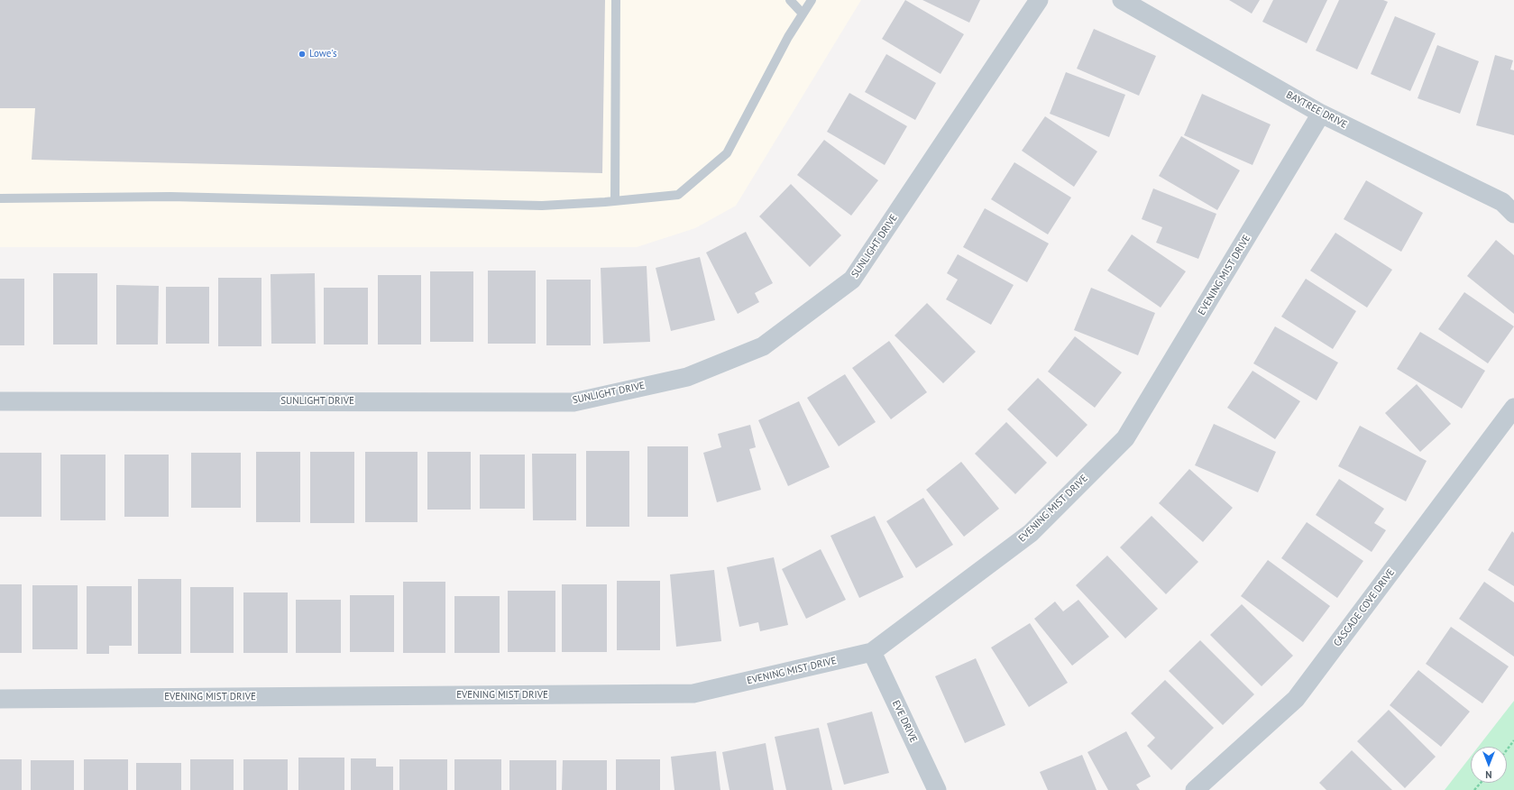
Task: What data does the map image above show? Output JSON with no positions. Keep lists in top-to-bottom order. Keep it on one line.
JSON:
{"streets":{"street":["BAYTREE DRIVE","SUNLIGHT DRIVE","EVENING MIST DRIVE","CASCADE COVE DRIVE","EVE DRIVE"]},"crossings":[["BAYTREE DRIVE","EVENING MIST DRIVE"],["EVENING MIST DRIVE","EVE DRIVE"]],"places":["Lowe's"],"north":"bottom"}
